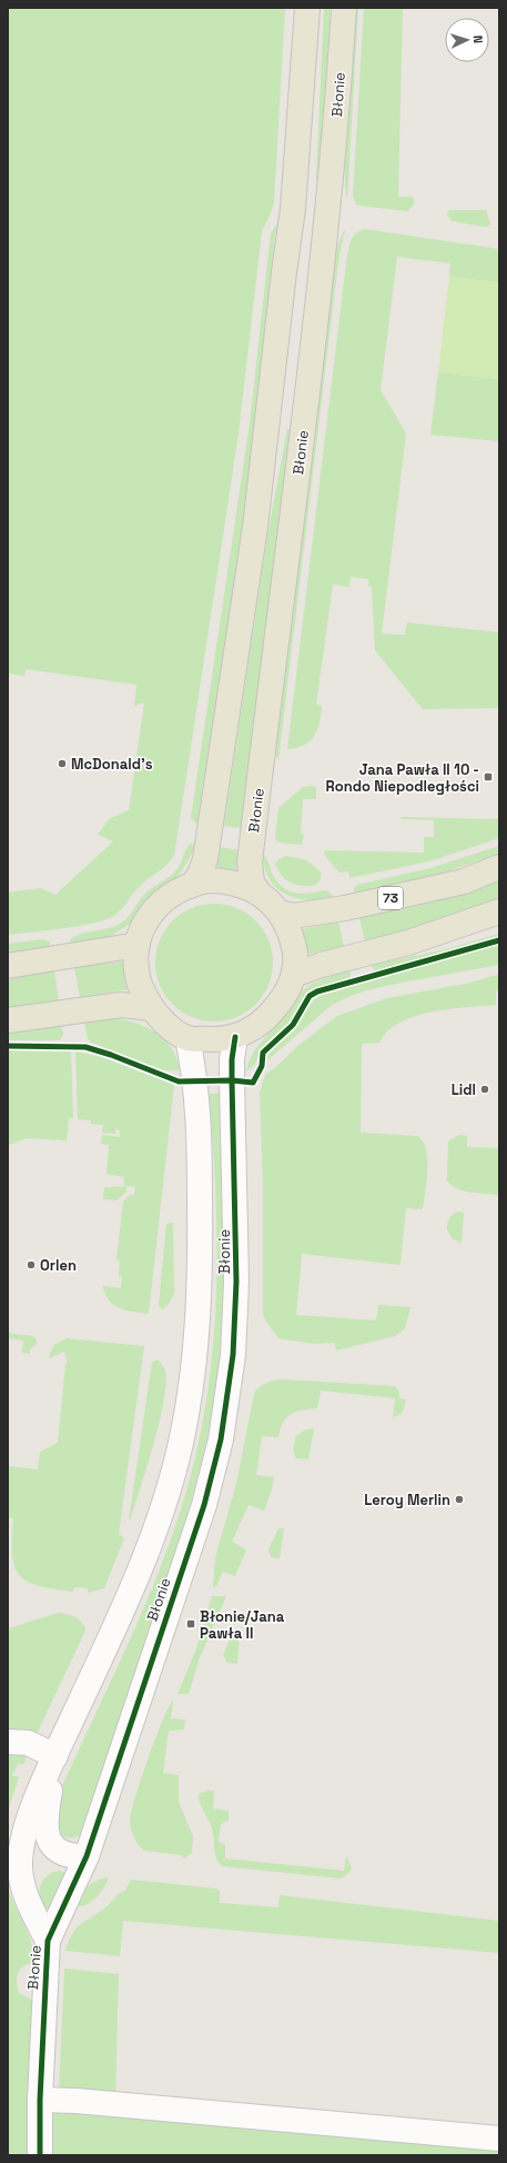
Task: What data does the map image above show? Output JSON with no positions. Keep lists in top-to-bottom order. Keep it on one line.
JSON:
{"streets":{"main road":["Błonie","73"]},"places":{"other":["McDonald's","Lidl","Orlen","Leroy Merlin"],"transit":["Jana Pawła II 10 - Rondo Niepodległości","Błonie/Jana Pawła II"]},"north":"right"}
